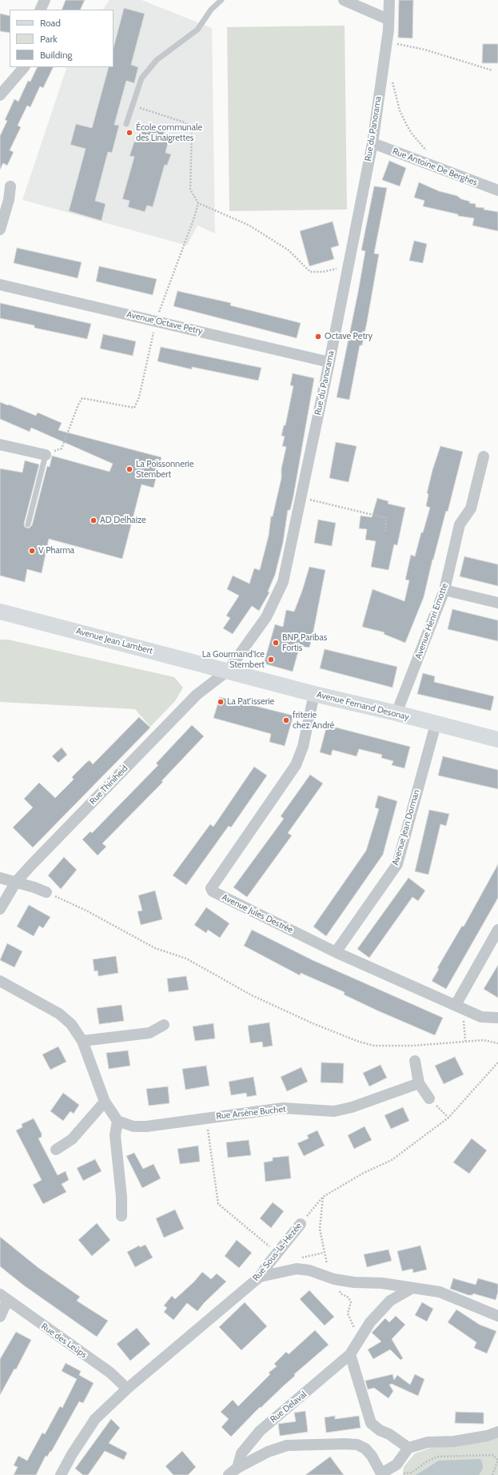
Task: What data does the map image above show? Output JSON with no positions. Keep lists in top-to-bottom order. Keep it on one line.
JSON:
{"streets":{"main road":["Avenue Jean Lambert","Avenue Fernand Desonay"],"street":["Rue du Panorama","Rue Antoine De Berghes","Avenue Octave Petry","Avenue Henri Ernotte","Rue Thiniheid","Avenue Jean Dorman","Avenue Jules Destrée","Rue Arsène Buchet","Rue Sous-la-Hezée","Rue des Leûps","Rue Delaval"]},"crossings":[["Rue du Panorama","Rue Antoine De Berghes"],["Rue du Panorama","Avenue Octave Petry"],["Rue du Panorama","Avenue Jean Lambert"],["Rue du Panorama","Avenue Fernand Desonay"],["Rue du Panorama","Rue Thiniheid"],["Avenue Henri Ernotte","Avenue Fernand Desonay"],["Avenue Jean Lambert","Avenue Fernand Desonay"],["Avenue Jean Lambert","Rue Thiniheid"],["Avenue Fernand Desonay","Rue Thiniheid"],["Avenue Fernand Desonay","Avenue Jean Dorman"],["Avenue Fernand Desonay","Avenue Jules Destrée"],["Avenue Jean Dorman","Avenue Jules Destrée"],["Rue Sous-la-Hezée","Rue des Leûps"]],"places":["École communale des Linaigrettes","Octave Petry","La Poissonnerie Stembert","AD Delhaize","V Pharma","BNP Paribas Fortis","La Gourmand'Ice Stembert","La Pat’isserie","friterie chez André"],"legend":["Road","Park","Building"]}
